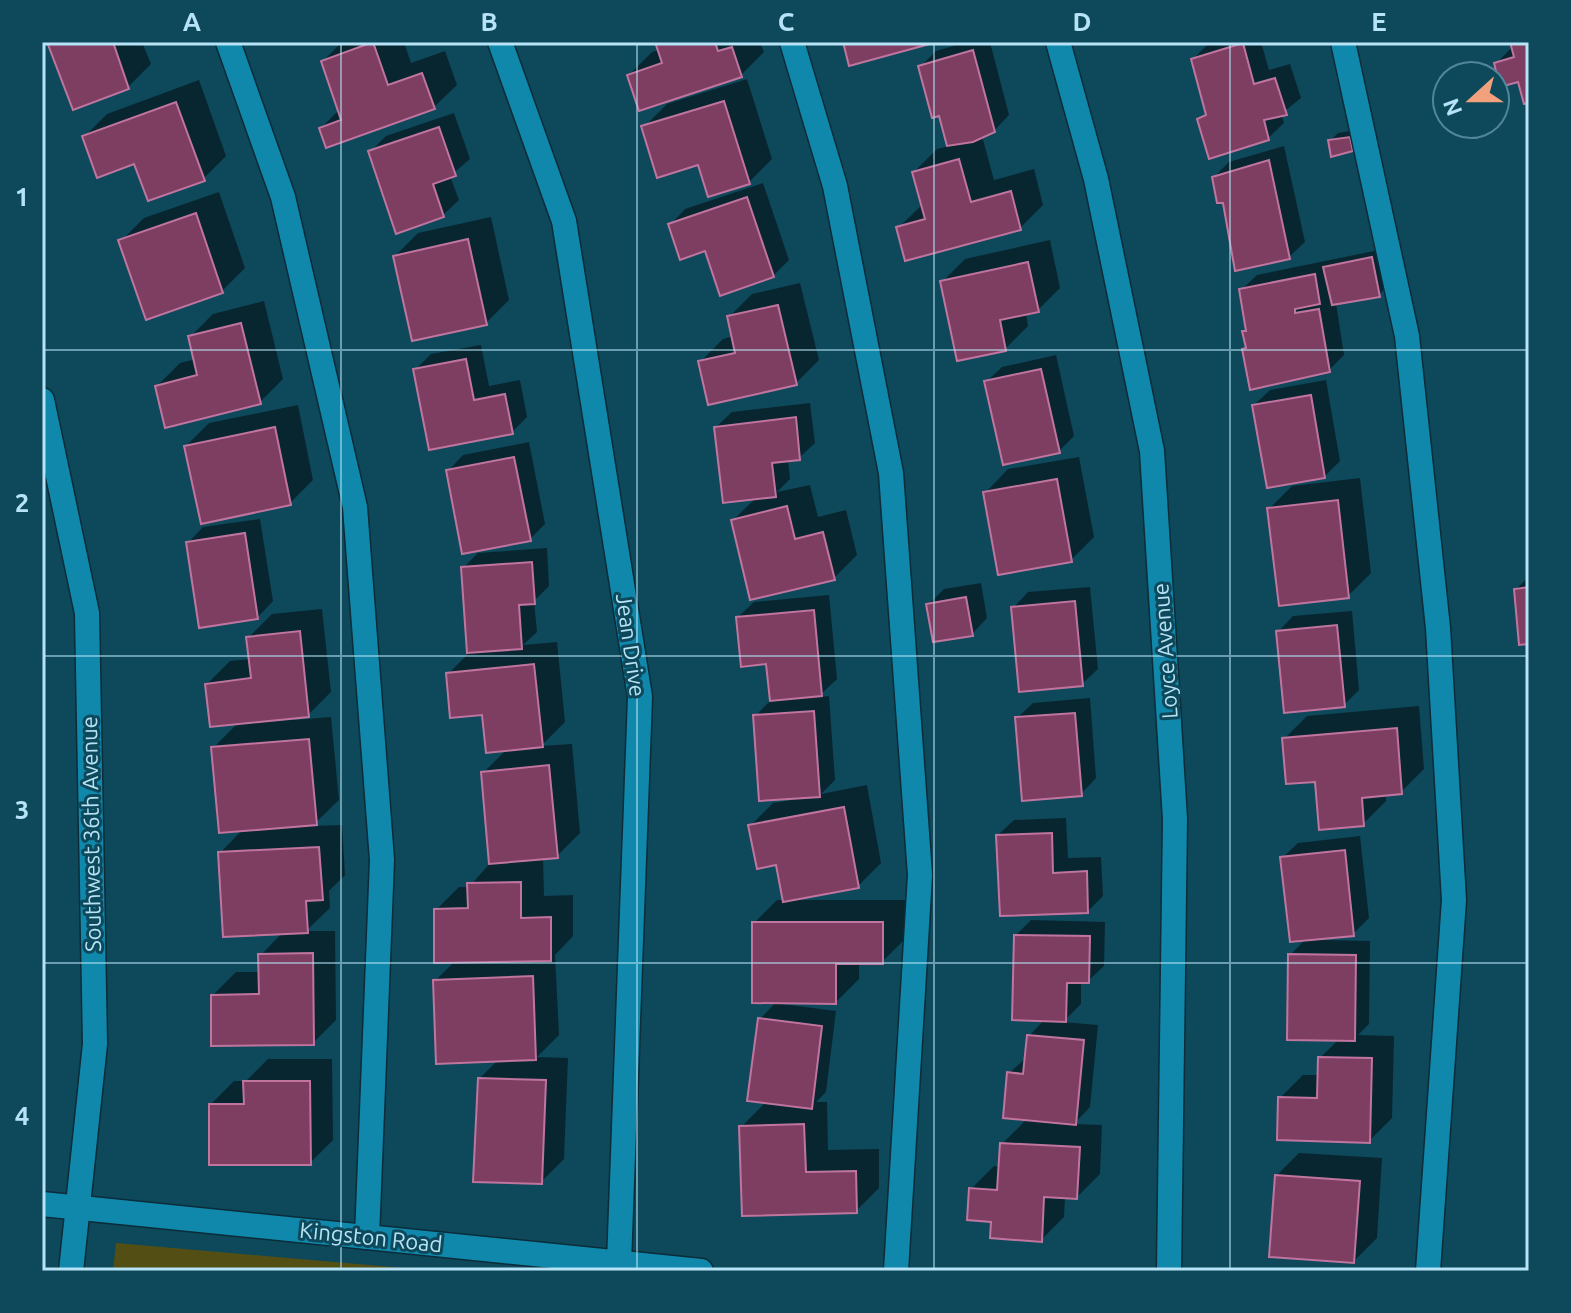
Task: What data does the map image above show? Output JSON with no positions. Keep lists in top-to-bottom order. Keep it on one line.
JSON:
{"streets":{"street":["Jean Drive","Loyce Avenue","Southwest 36th Avenue","Kingston Road"]},"crossings":[["Jean Drive","Kingston Road"],["Southwest 36th Avenue","Kingston Road"]],"north":"left","grid":{"columns":["A","B","C","D","E"],"rows":["1","2","3","4"]}}
